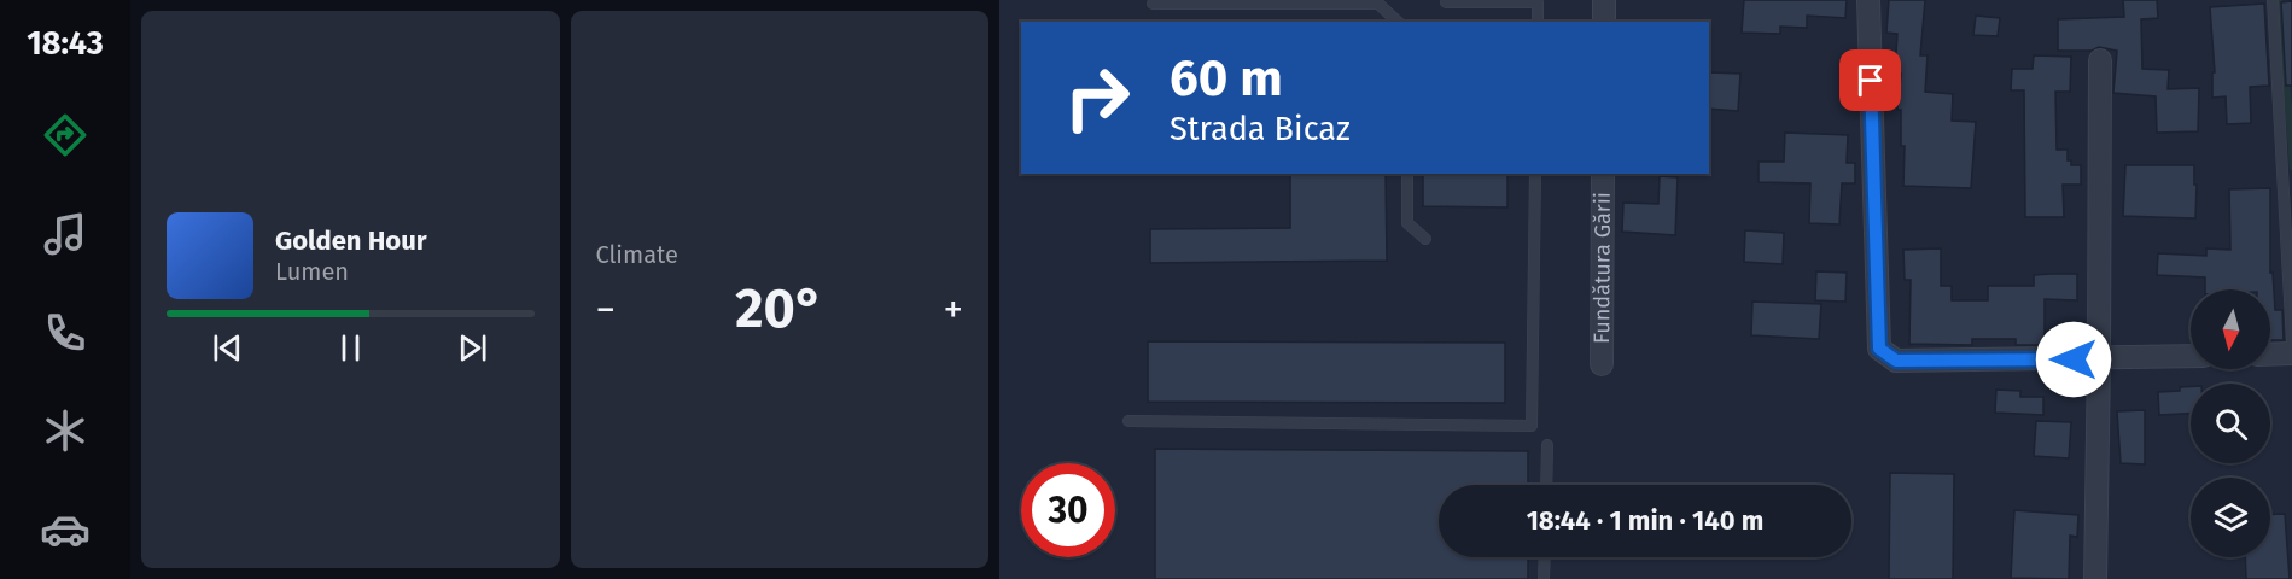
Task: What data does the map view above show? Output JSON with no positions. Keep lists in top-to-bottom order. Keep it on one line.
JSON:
{"streets":{"street":["Fundătura Gării"]},"north":"bottom","page":{"tabs":"18:43","tile":"Climate","turn":["60 m","Strada Bicaz"],"song":["Golden Hour","Lumen"],"heat":["−","20°","+"],"limit":"30","trip":"18:44 · 1 min · 140 m"}}
